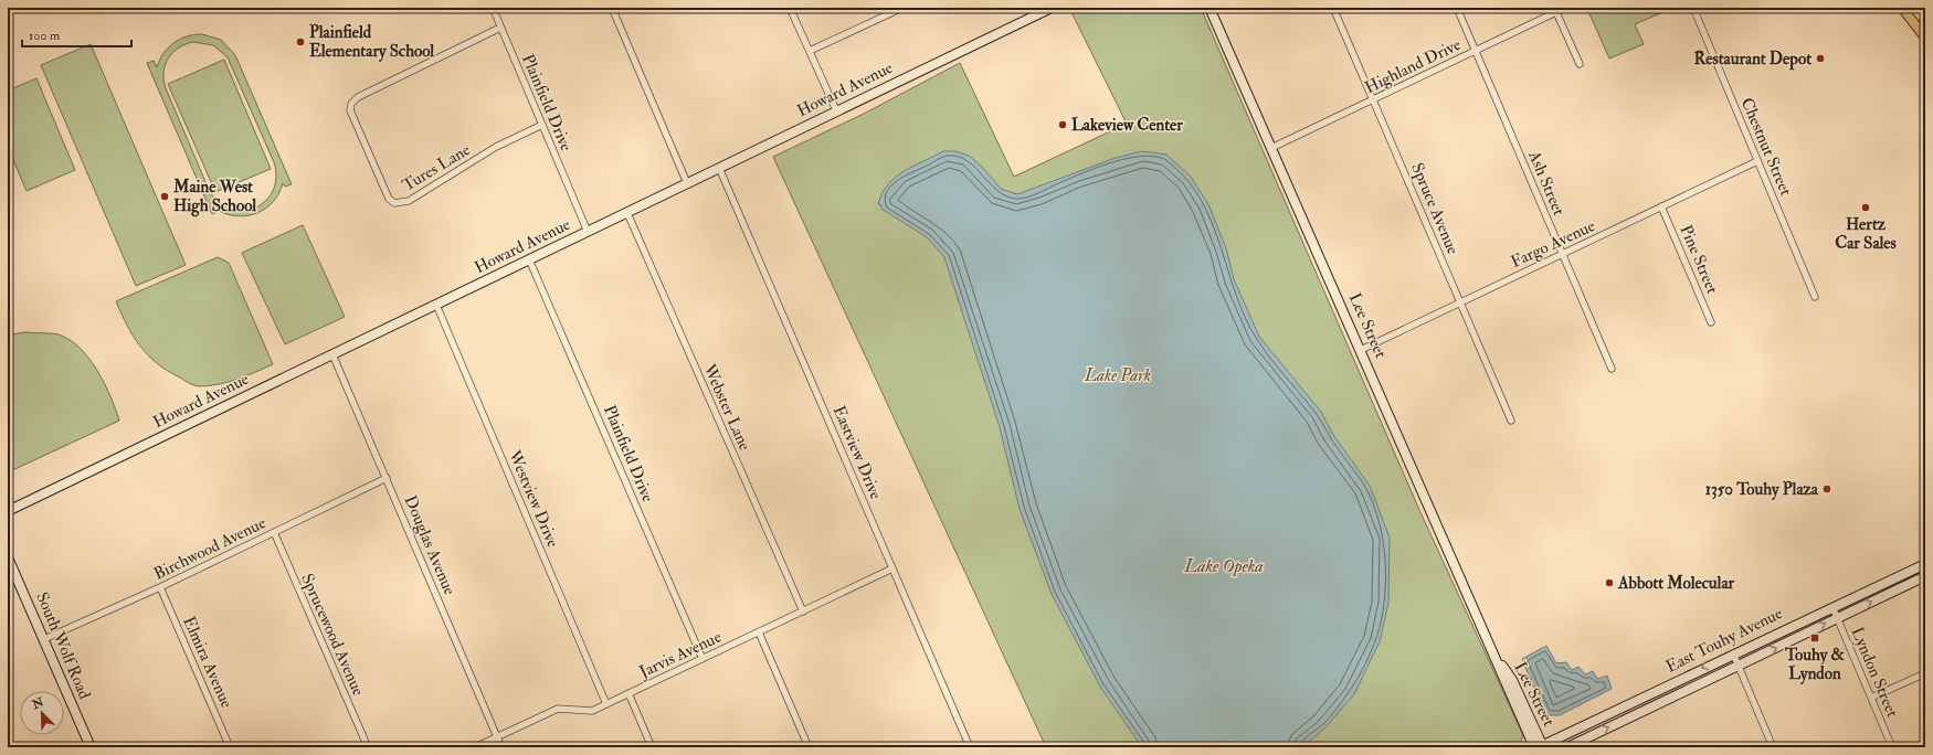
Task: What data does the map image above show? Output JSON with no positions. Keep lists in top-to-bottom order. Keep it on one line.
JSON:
{"streets":{"main road":["Howard Avenue","Lee Street","East Touhy Avenue","South Wolf Road"],"street":["Highland Drive","Plainfield Drive","Chestnut Street","Tures Lane","Ash Street","Spruce Avenue","Fargo Avenue","Pine Street","Webster Lane","Eastview Drive","Westview Drive","Douglas Avenue","Birchwood Avenue","Sprucewood Avenue","Jarvis Avenue","Elmira Avenue","Lyndon Street"]},"crossings":[["Highland Drive","Ash Street"],["Highland Drive","Spruce Avenue"],["Highland Drive","Lee Street"],["Howard Avenue","Plainfield Drive"],["Howard Avenue","Webster Lane"],["Howard Avenue","Eastview Drive"],["Howard Avenue","Westview Drive"],["Howard Avenue","Douglas Avenue"],["Plainfield Drive","Tures Lane"],["Plainfield Drive","Jarvis Avenue"],["Chestnut Street","Fargo Avenue"],["Ash Street","Fargo Avenue"],["Spruce Avenue","Fargo Avenue"],["Fargo Avenue","Pine Street"],["Fargo Avenue","Lee Street"],["Lee Street","East Touhy Avenue"],["Webster Lane","Jarvis Avenue"],["Eastview Drive","Jarvis Avenue"],["Westview Drive","Jarvis Avenue"],["Douglas Avenue","Birchwood Avenue"],["Douglas Avenue","Jarvis Avenue"],["Birchwood Avenue","Sprucewood Avenue"],["Birchwood Avenue","South Wolf Road"],["Birchwood Avenue","Elmira Avenue"],["East Touhy Avenue","Lyndon Street"]],"water":["Lake Opeka"],"parks":["Lake Park"],"places":{"other":["Plainfield Elementary School","Restaurant Depot","Lakeview Center","Maine West High School","Hertz Car Sales","1350 Touhy Plaza","Abbott Molecular"],"transit":["Touhy & Lyndon"]},"scale_bar":"100 m","north":"top left"}
